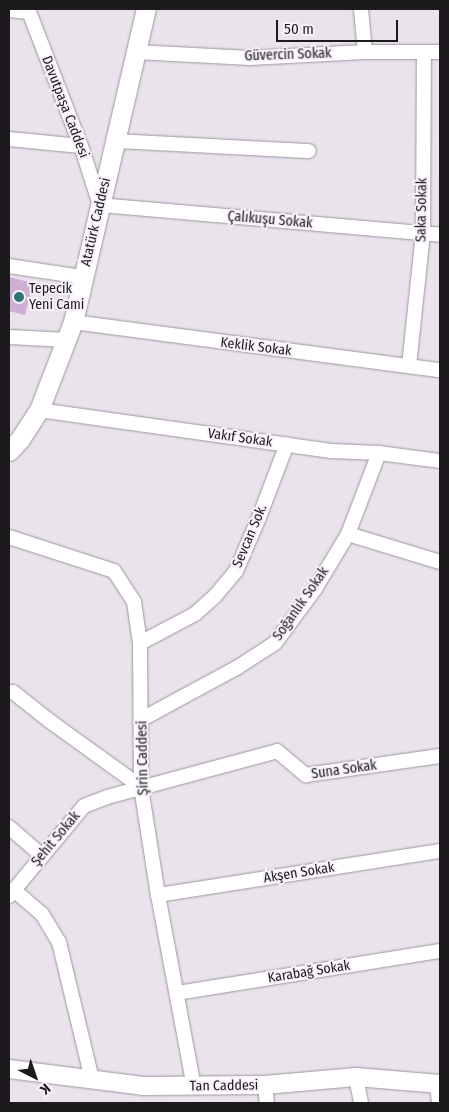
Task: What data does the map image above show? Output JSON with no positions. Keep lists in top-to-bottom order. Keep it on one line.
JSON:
{"streets":{"main road":["Atatürk Caddesi"],"street":["Güvercin Sokak","Davutpaşa Caddesi","Saka Sokak","Çalıkuşu Sokak","Keklik Sokak","Vakıf Sokak","Sevcan Sok.","Soğanlık Sokak","Şirin Caddesi","Suna Sokak","Şehit Sokak","Akşen Sokak","Karabağ Sokak","Tan Caddesi"]},"crossings":[["Güvercin Sokak","Saka Sokak"],["Güvercin Sokak","Atatürk Caddesi"],["Davutpaşa Caddesi","Çalıkuşu Sokak"],["Davutpaşa Caddesi","Atatürk Caddesi"],["Saka Sokak","Çalıkuşu Sokak"],["Saka Sokak","Keklik Sokak"],["Çalıkuşu Sokak","Atatürk Caddesi"],["Atatürk Caddesi","Keklik Sokak"],["Atatürk Caddesi","Vakıf Sokak"],["Vakıf Sokak","Sevcan Sok."],["Vakıf Sokak","Soğanlık Sokak"],["Sevcan Sok.","Şirin Caddesi"],["Soğanlık Sokak","Şirin Caddesi"],["Şirin Caddesi","Suna Sokak"],["Şirin Caddesi","Şehit Sokak"],["Şirin Caddesi","Akşen Sokak"],["Şirin Caddesi","Karabağ Sokak"],["Şirin Caddesi","Tan Caddesi"],["Suna Sokak","Şehit Sokak"]],"places":["Tepecik Yeni Cami"],"scale_bar":"50 m","north":"bottom right"}
